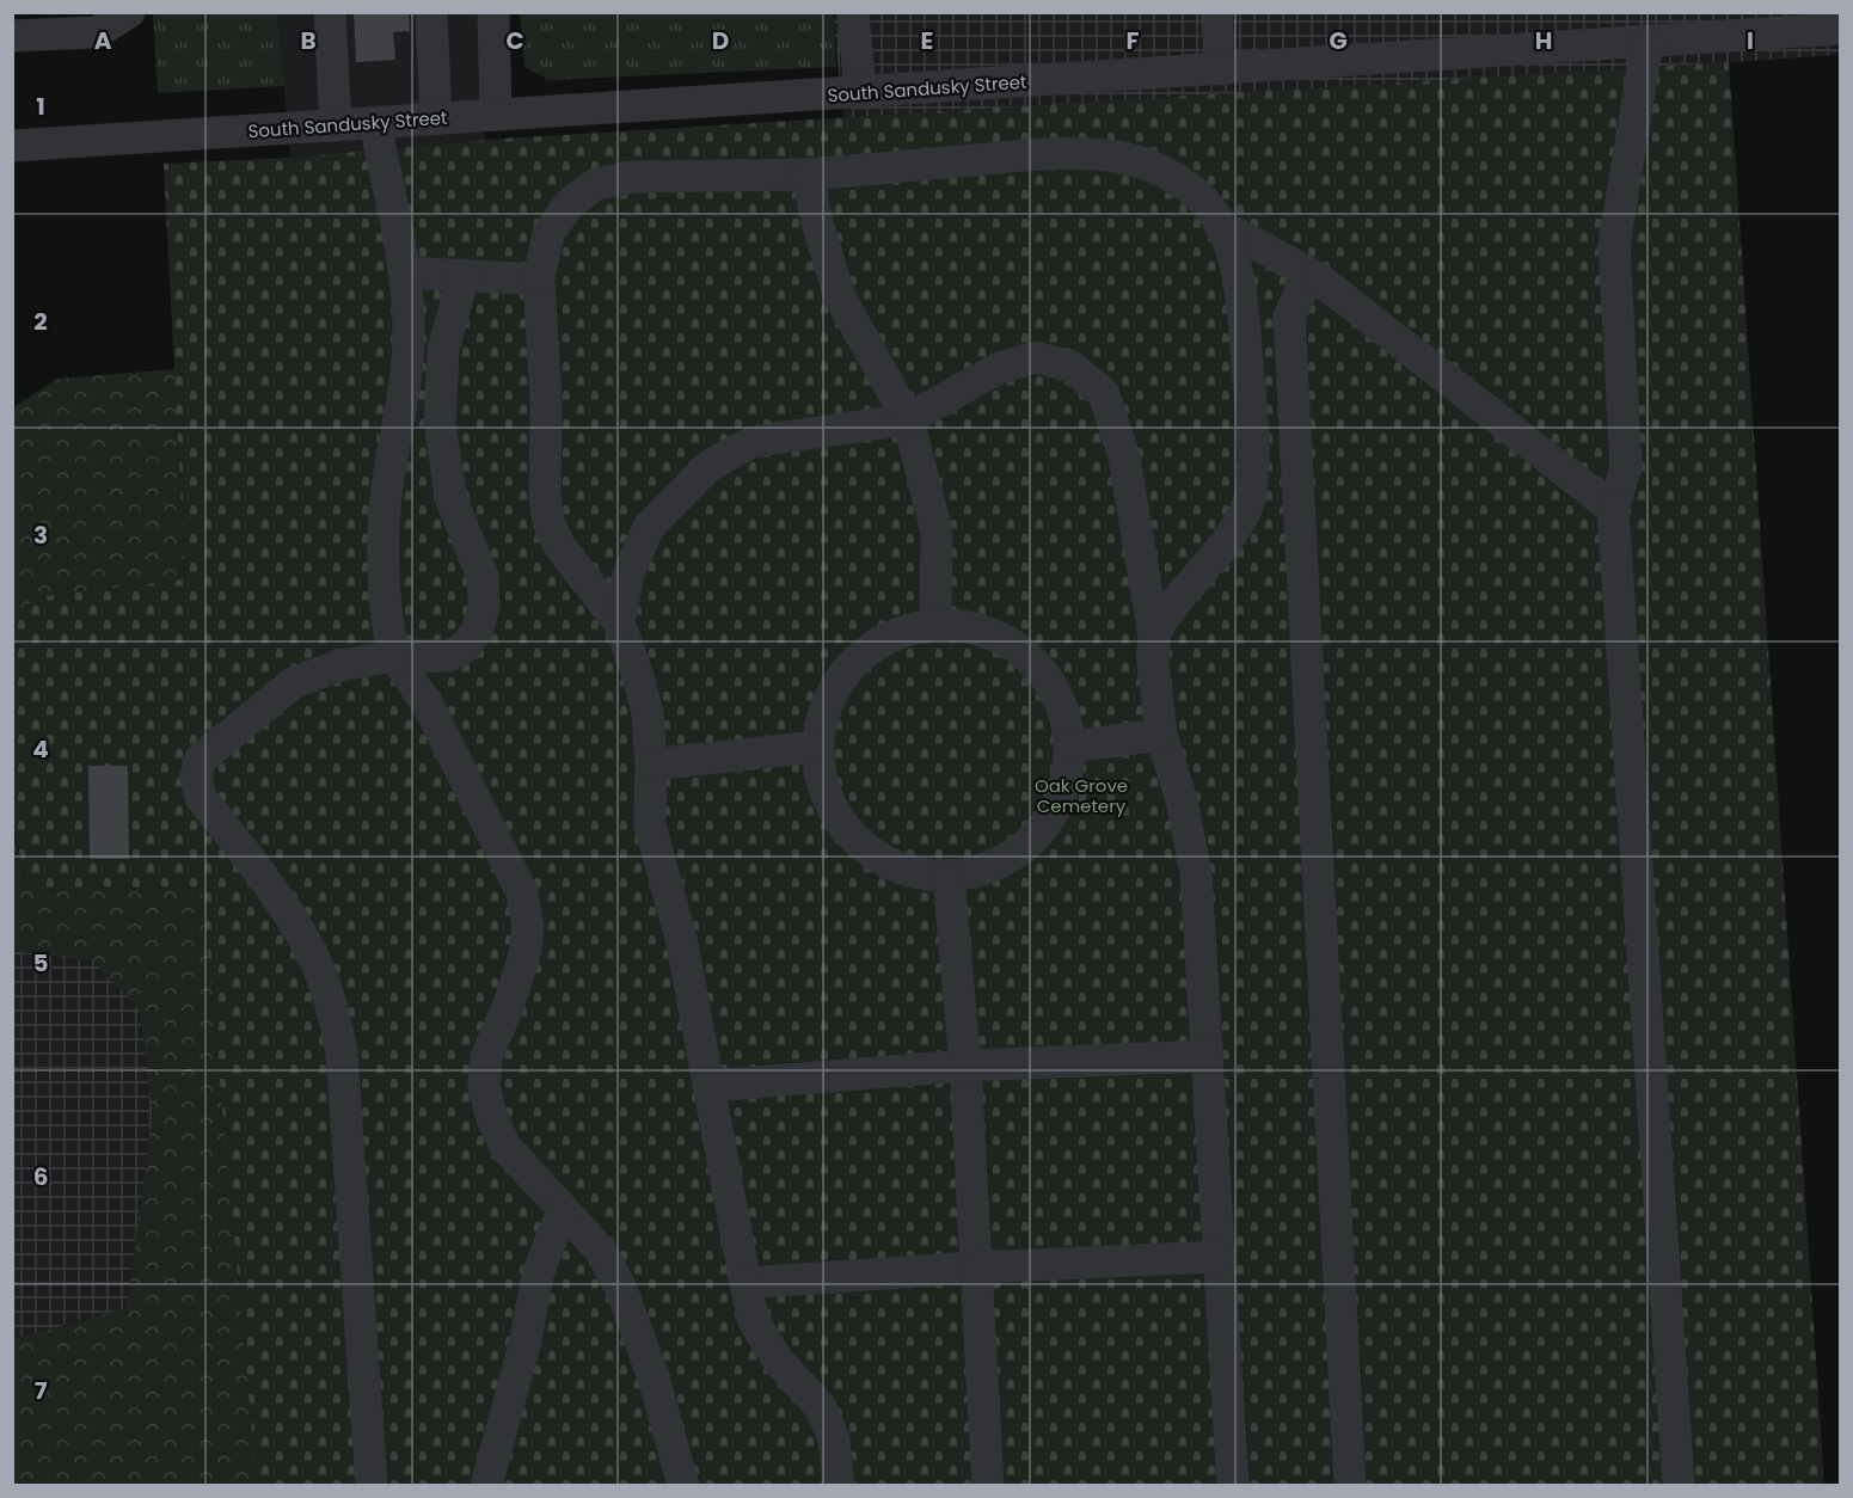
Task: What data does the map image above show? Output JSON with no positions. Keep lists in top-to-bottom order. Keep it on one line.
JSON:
{"streets":{"street":["South Sandusky Street"]},"parks":["Oak Grove Cemetery"],"grid":{"columns":["A","B","C","D","E","F","G","H","I"],"rows":["1","2","3","4","5","6","7"]}}
